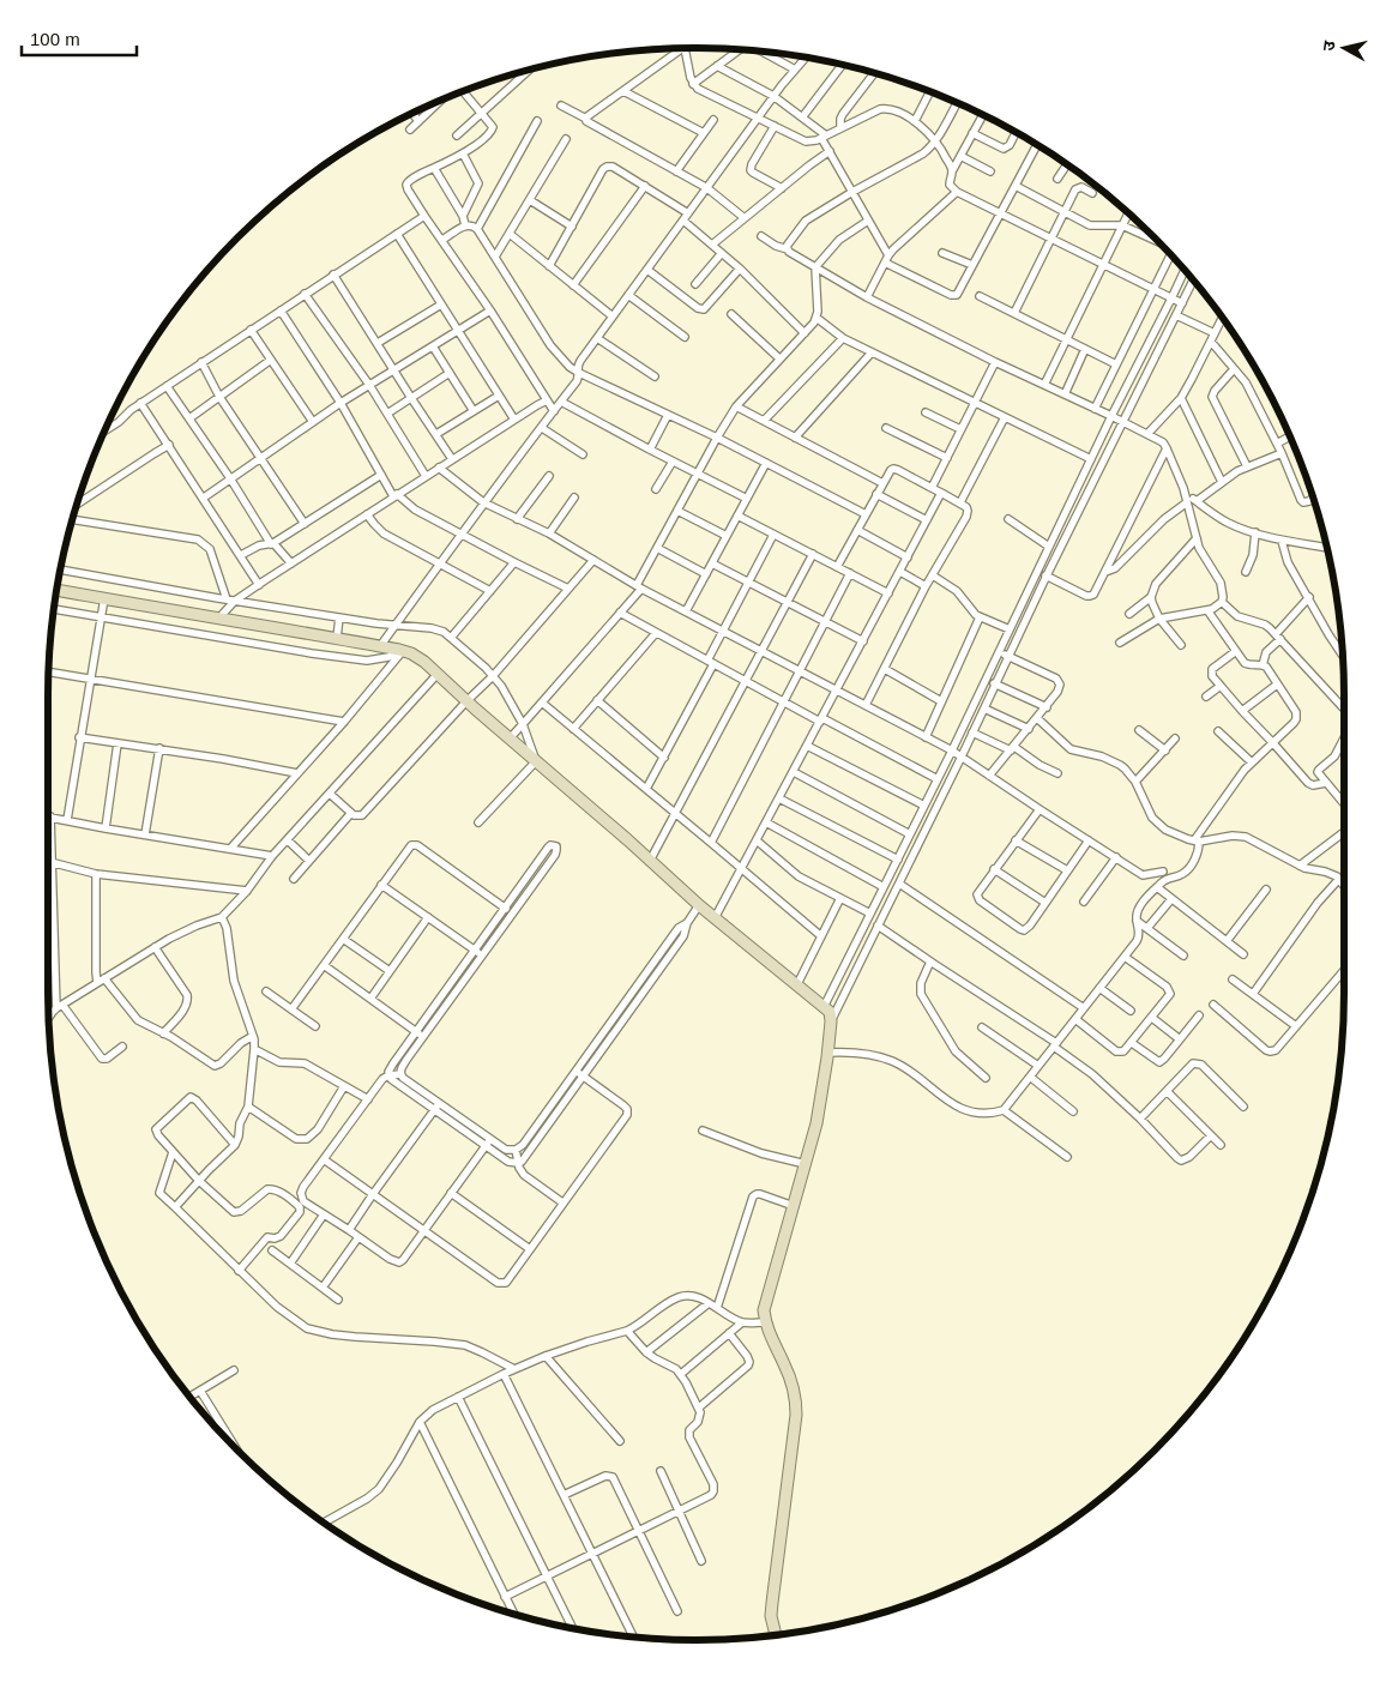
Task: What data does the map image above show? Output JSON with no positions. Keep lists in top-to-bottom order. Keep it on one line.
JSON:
{"scale_bar":"100 m","north":"left"}
